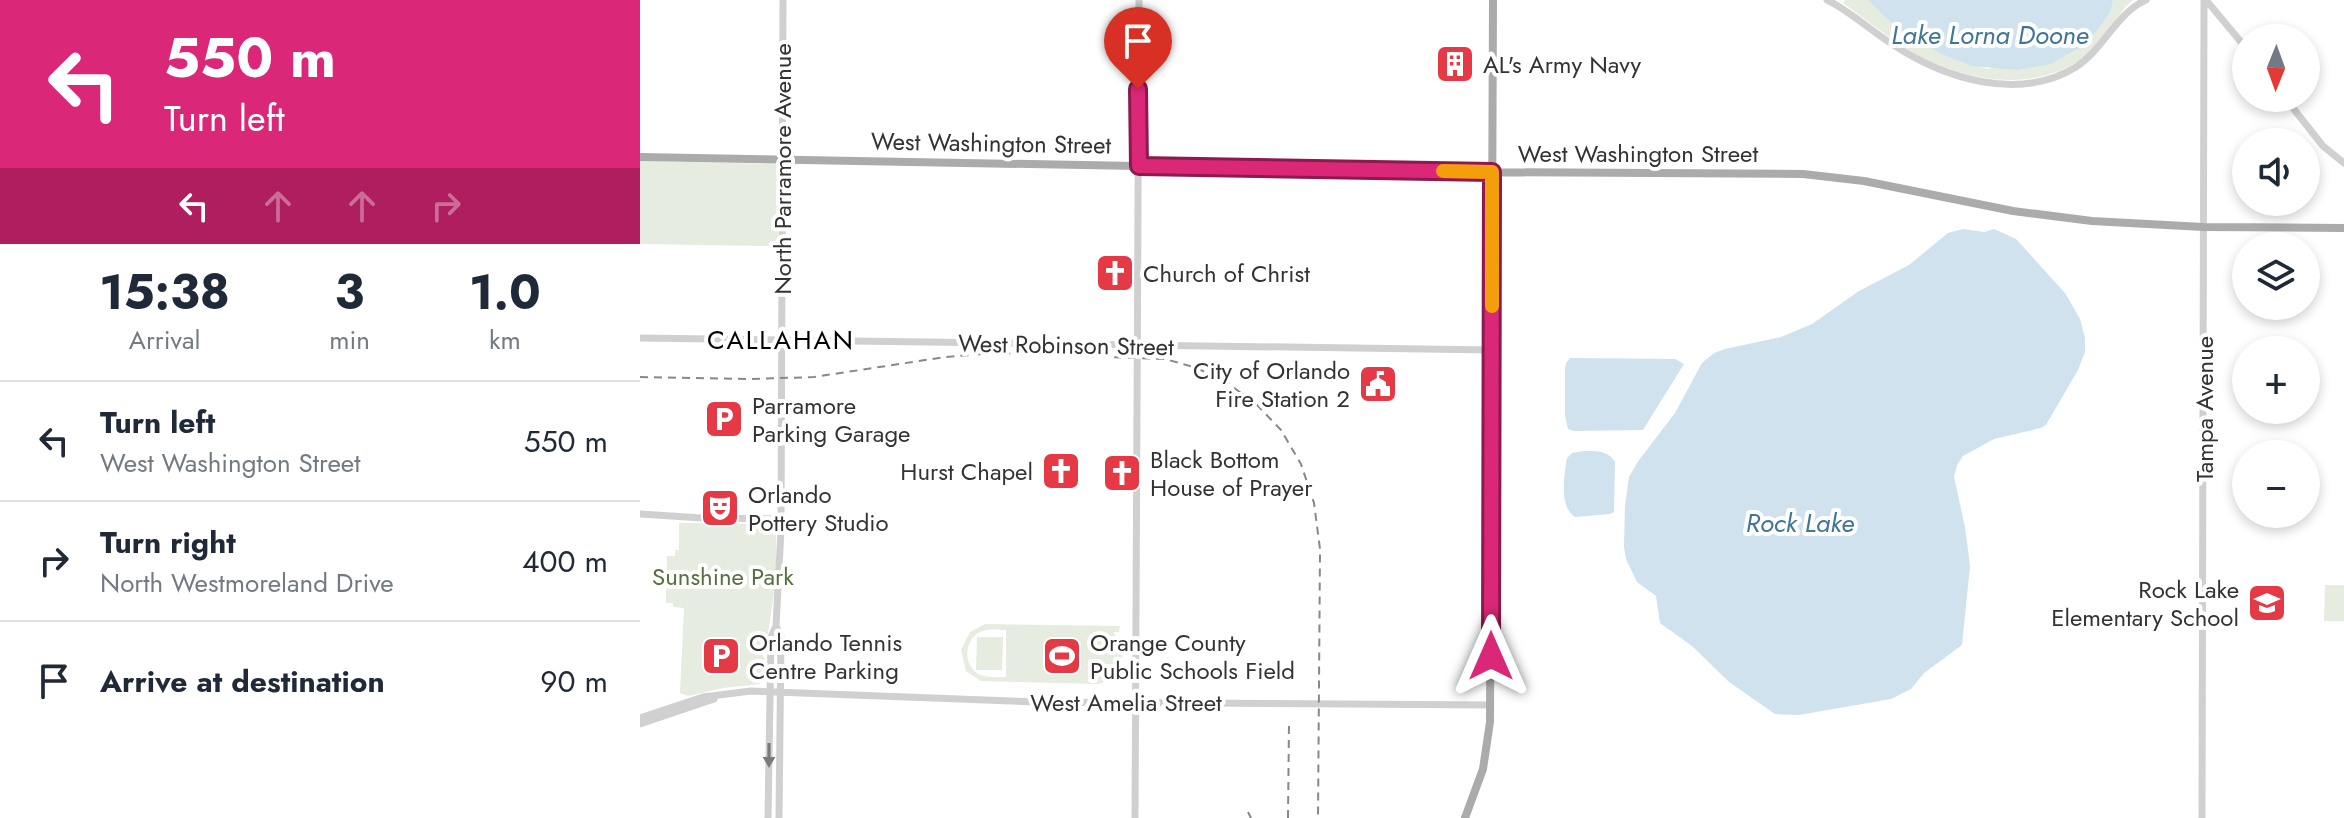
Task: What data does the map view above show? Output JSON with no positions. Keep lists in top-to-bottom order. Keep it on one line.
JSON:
{"streets":{"main road":["West Washington Street"],"street":["North Parramore Avenue","West Robinson Street","Tampa Avenue","West Amelia Street"]},"crossings":[["West Washington Street","North Parramore Avenue"],["West Washington Street","Tampa Avenue"],["North Parramore Avenue","West Robinson Street"],["North Parramore Avenue","West Amelia Street"]],"districts":["CALLAHAN"],"water":["Lake Lorna Doone","Rock Lake"],"parks":["Sunshine Park"],"places":{"building":["AL's Army Navy"],"church":["Church of Christ","Hurst Chapel","Black Bottom House of Prayer"],"public building":["City of Orlando Fire Station 2"],"parking":["Parramore Parking Garage","Orlando Tennis Centre Parking"],"theatre":["Orlando Pottery Studio"],"school or university":["Rock Lake Elementary School"],"sports":["Orange County Public Schools Field"]},"north":"bottom","page":{"turn":["550 m","Turn left"],"map_buttons":["+","−"],"eta":["15:38","Arrival","3","min","1.0","km"],"list":[{"name":"Turn left","note":"West Washington Street","value":"550 m"},{"name":"Turn right","note":"North Westmoreland Drive","value":"400 m"},{"name":"Arrive at destination","value":"90 m"}]}}
